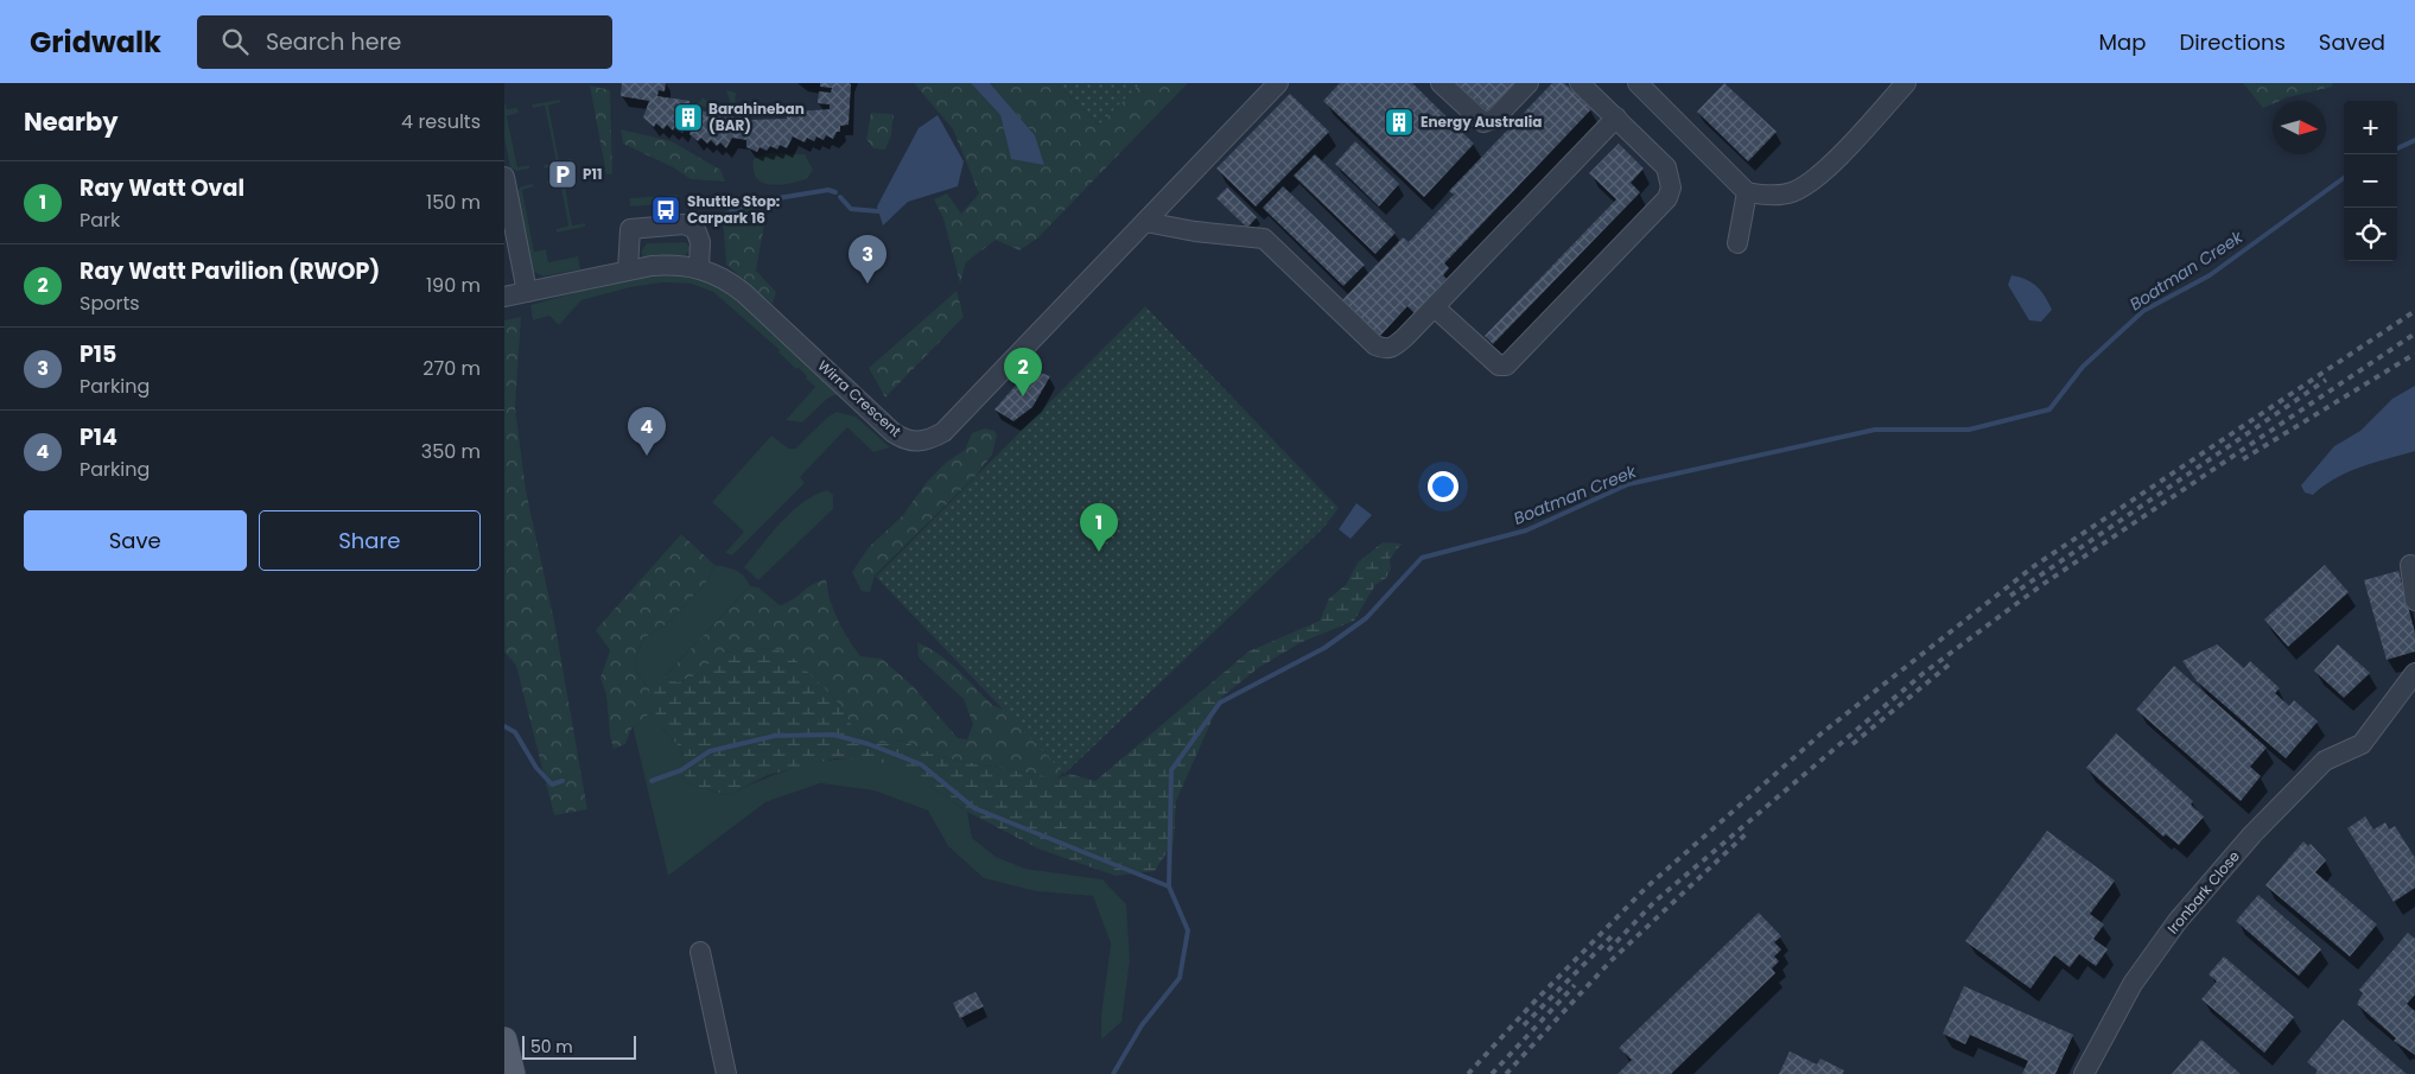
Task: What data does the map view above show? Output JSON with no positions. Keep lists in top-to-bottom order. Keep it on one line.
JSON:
{"streets":{"street":["Wirra Crescent","Ironbark Close"]},"water":["Boatman Creek"],"places":{"building":["Barahineban (BAR)","Energy Australia"],"parking":["P11"],"bus stop":["Shuttle Stop: Carpark 16"]},"scale_bar":"50 m","north":"right","page":{"header":"Gridwalk","search":"Search here","nav":["Map","Directions","Saved"],"heading":["Nearby","4 results"],"map_buttons":["+","−"],"list":[{"mark":"1","name":"Ray Watt Oval","note":"Park","value":"150 m"},{"mark":"2","name":"Ray Watt Pavilion (RWOP)","note":"Sports","value":"190 m"},{"mark":"3","name":"P15","note":"Parking","value":"270 m"},{"mark":"4","name":"P14","note":"Parking","value":"350 m"}],"pins":["3","2","4","1"],"buttons":["Save","Share"],"scale":"50 m"}}
